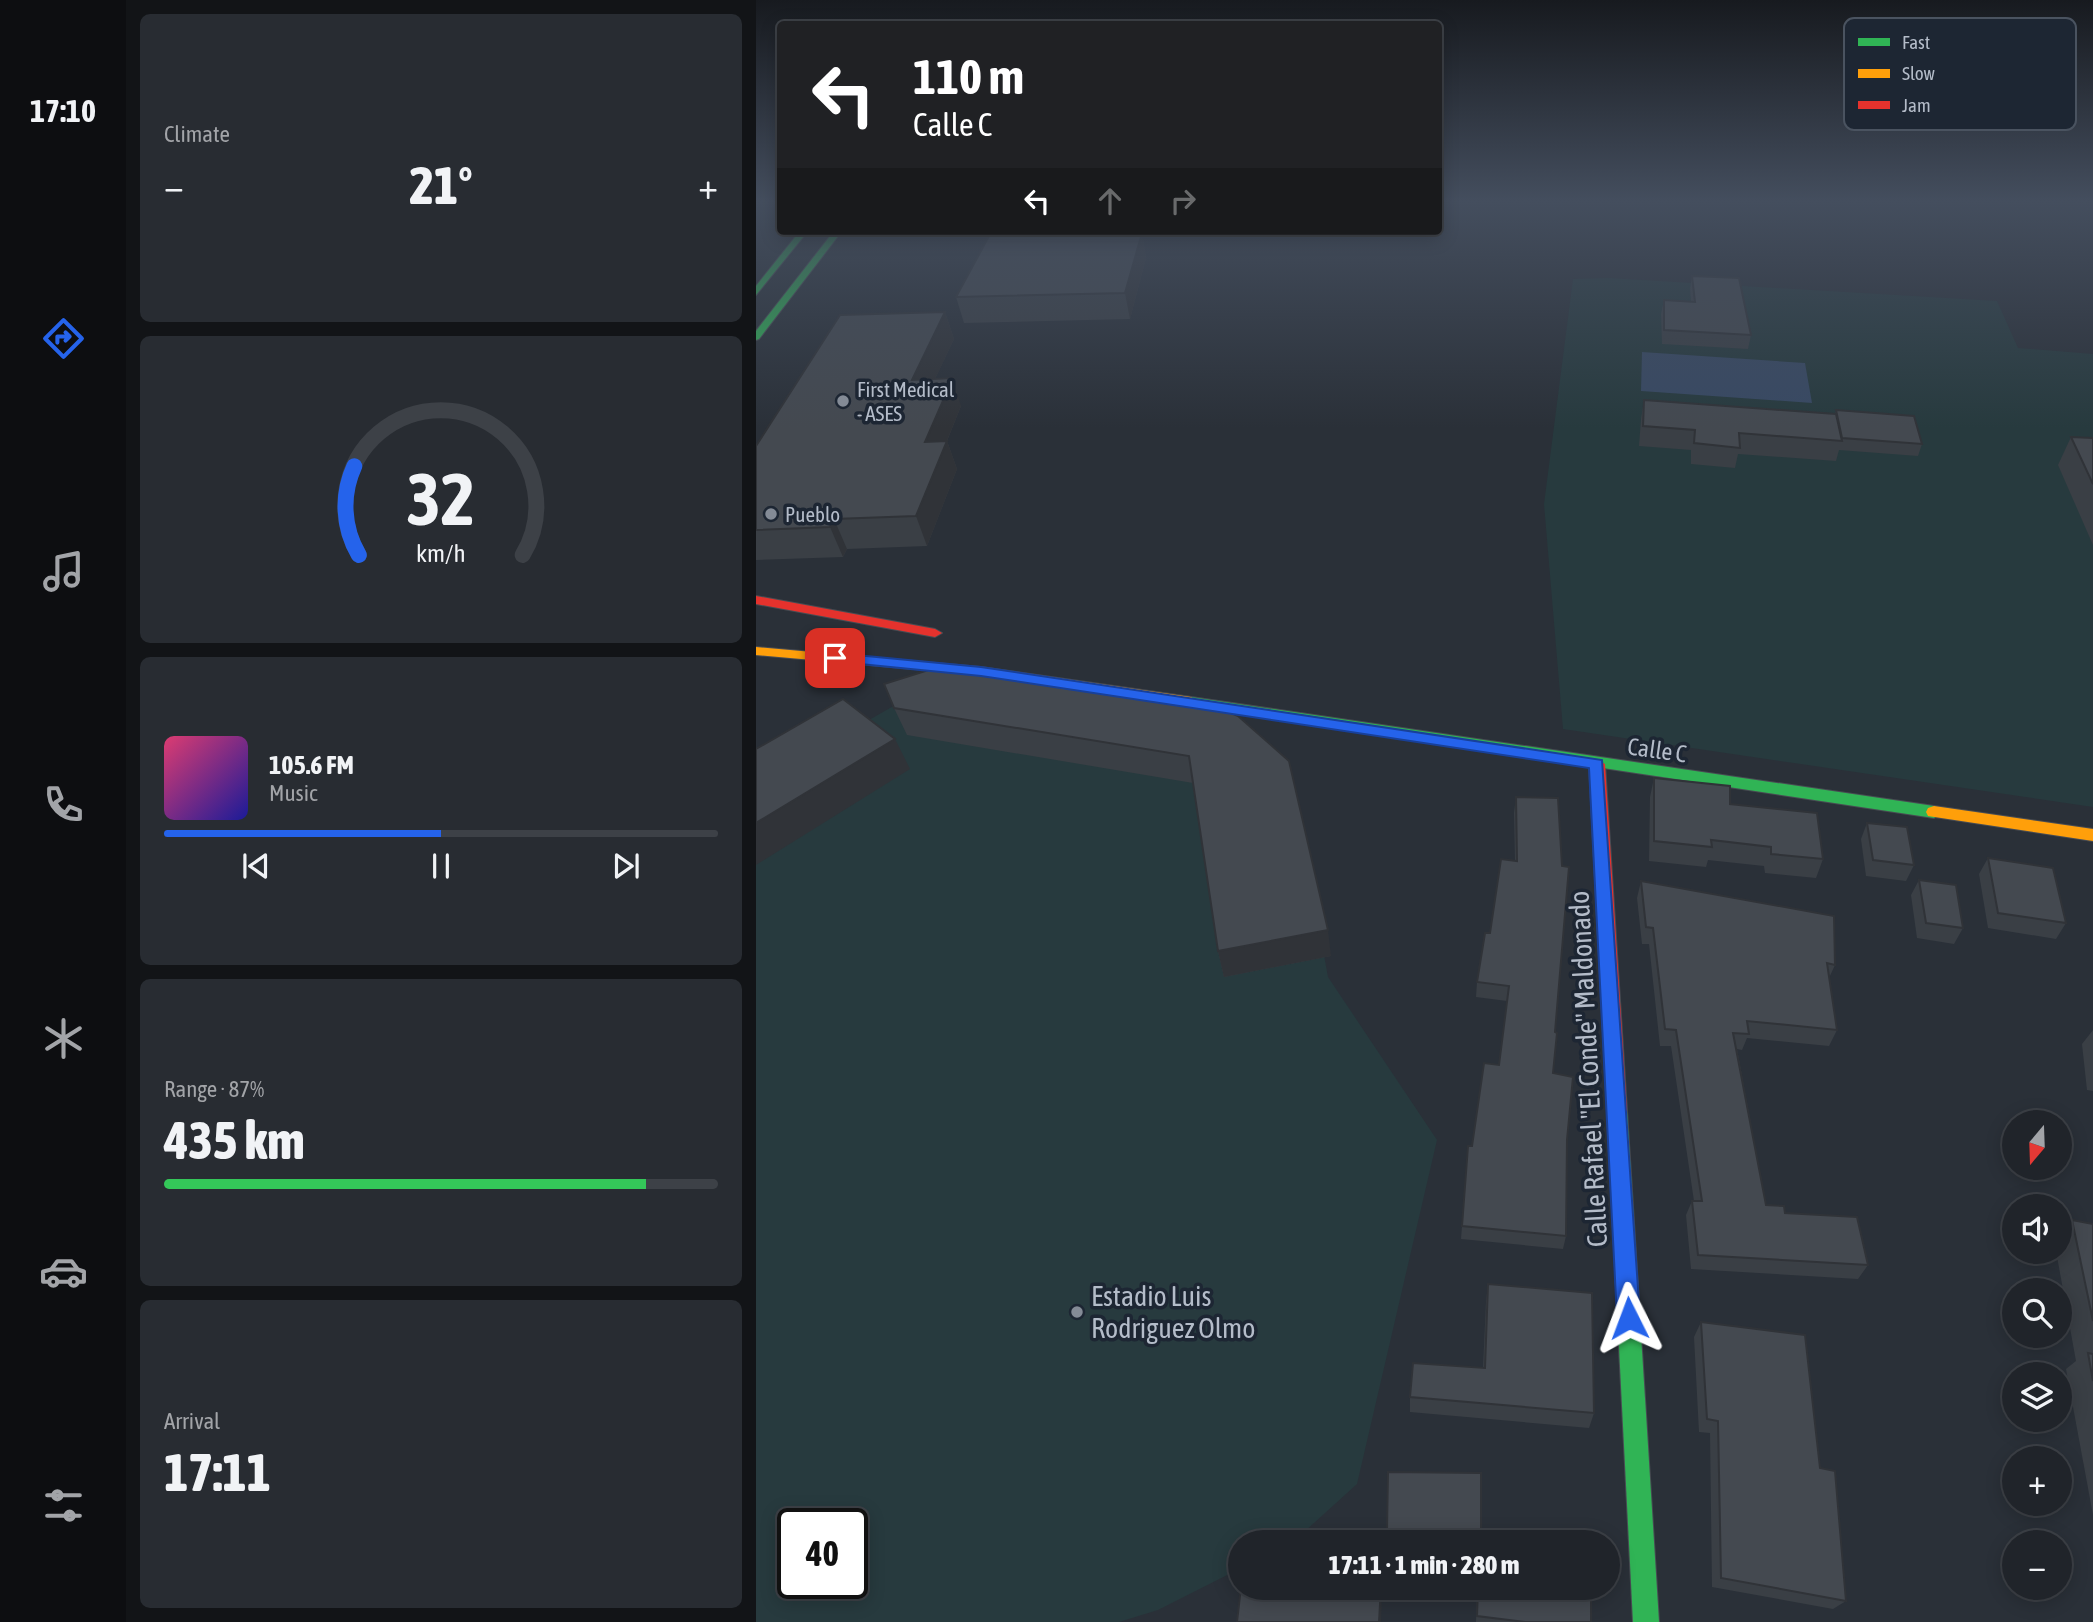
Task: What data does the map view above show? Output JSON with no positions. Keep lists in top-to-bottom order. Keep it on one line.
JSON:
{"streets":{"street":["Calle C","Calle Rafael \"El Conde\" Maldonado"]},"crossings":[["Calle C","Calle Rafael \"El Conde\" Maldonado"]],"places":["First Medical - ASES","Pueblo","Estadio Luis Rodriguez Olmo"],"legend":["Fast","Slow","Jam"],"north":"bottom","page":{"tabs":"17:10","tile":["Climate",["Range · 87%","435 km"],["Arrival","17:11"]],"turn":["110 m","Calle C"],"heat":["−","21°","+"],"song":["105.6 FM","Music"],"map_buttons":["+","−"],"limit":"40","trip":"17:11 · 1 min · 280 m","gauge":["32","km/h"]}}
